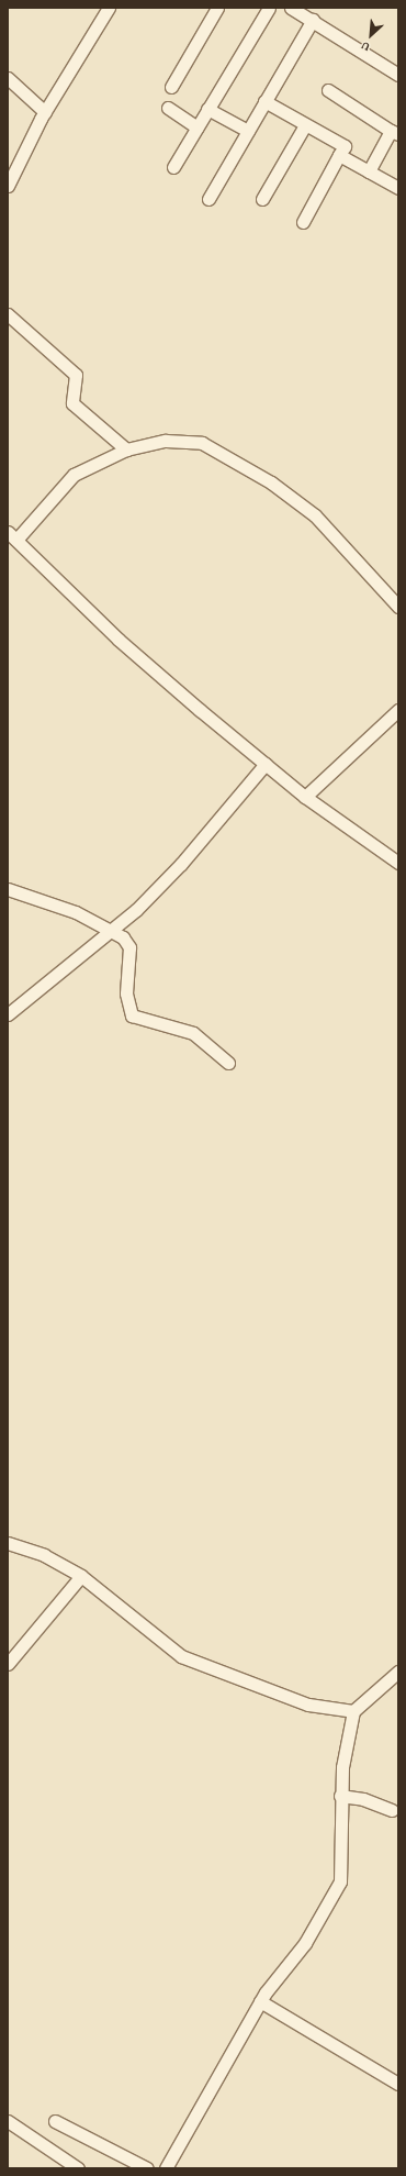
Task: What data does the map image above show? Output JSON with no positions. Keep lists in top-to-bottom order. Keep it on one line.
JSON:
{"north":"bottom left"}
